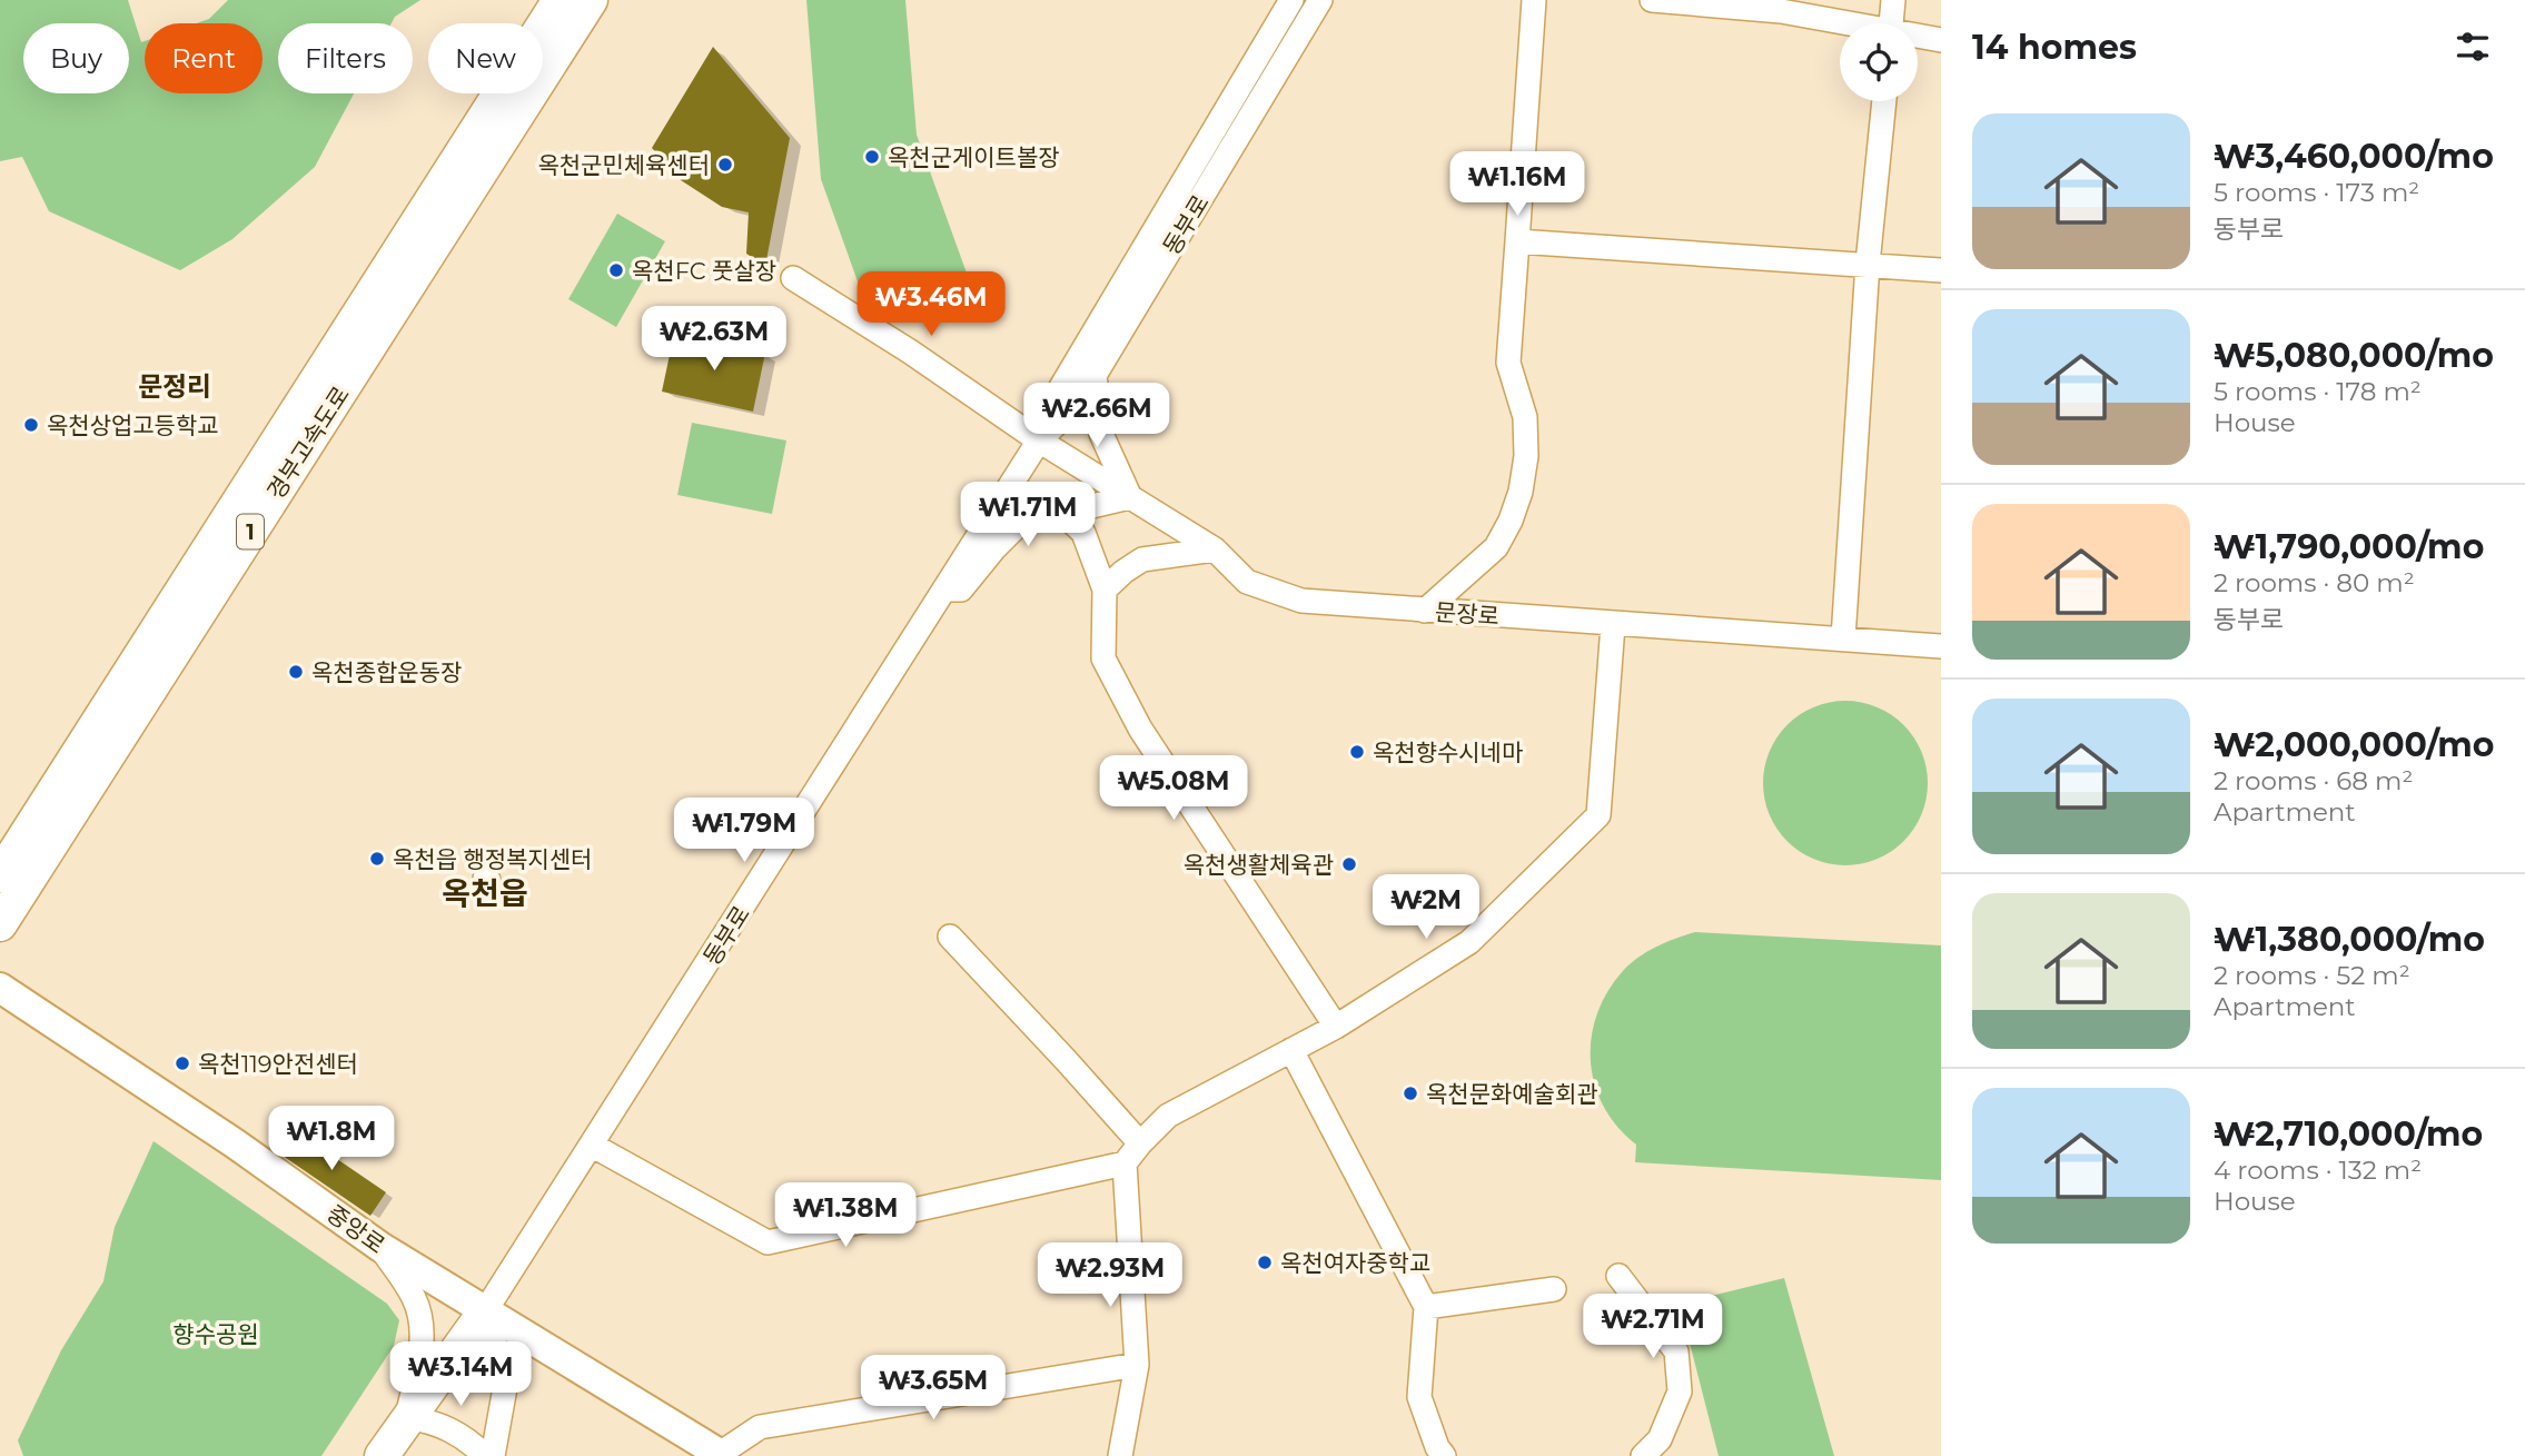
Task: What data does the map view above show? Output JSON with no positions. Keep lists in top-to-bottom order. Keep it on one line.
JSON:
{"streets":{"highway":["경부고속도로","1"],"main road":["중앙로"],"street":["동부로","문장로"]},"crossings":[["동부로","문장로"],["동부로","중앙로"]],"districts":["문정리","옥천읍"],"parks":["향수공원"],"places":["옥천군게이트볼장","옥천군민체육센터","옥천FC 풋살장","옥천상업고등학교","옥천종합운동장","옥천향수시네마","옥천읍 행정복지센터","옥천생활체육관","옥천119안전센터","옥천문화예술회관","옥천여자중학교"],"page":{"heading":"14 homes","chip":["Buy","Rent","Filters","New"],"list":[{"name":"₩3,460,000/mo","note":"5 rooms · 173 m² · 동부로"},{"name":"₩5,080,000/mo","note":"5 rooms · 178 m² · House"},{"name":"₩1,790,000/mo","note":"2 rooms · 80 m² · 동부로"},{"name":"₩2,000,000/mo","note":"2 rooms · 68 m² · Apartment"},{"name":"₩1,380,000/mo","note":"2 rooms · 52 m² · Apartment"},{"name":"₩2,710,000/mo","note":"4 rooms · 132 m² · House"}],"price":["₩1.16M","₩3.46M","₩2.63M","₩2.66M","₩1.71M","₩5.08M","₩1.79M","₩2M","₩1.8M","₩1.38M","₩2.93M","₩2.71M","₩3.14M","₩3.65M"]}}
